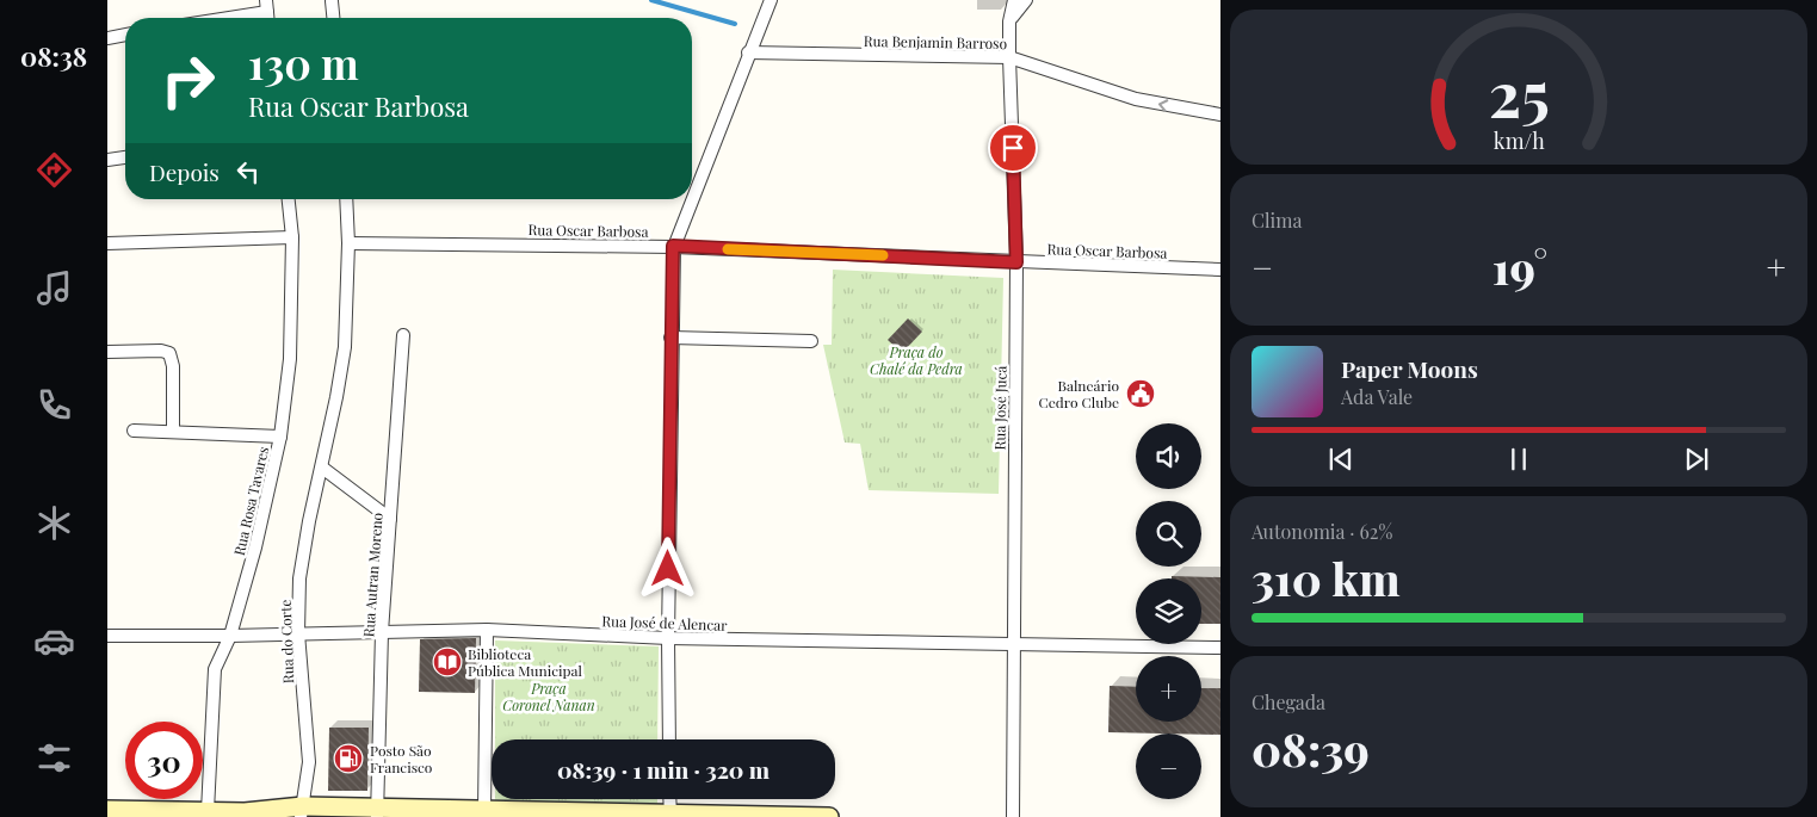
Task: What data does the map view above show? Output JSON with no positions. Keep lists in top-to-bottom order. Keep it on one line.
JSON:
{"streets":{"street":["Rua Benjamin Barroso","Rua Oscar Barbosa","Rua José Jucá","Rua Rosa Tavares","Rua Autran Moreno","Rua José de Alencar","Rua do Corte"]},"crossings":[["Rua Benjamin Barroso","Rua José Jucá"],["Rua Oscar Barbosa","Rua José Jucá"],["Rua Oscar Barbosa","Rua do Corte"],["Rua José Jucá","Rua José de Alencar"],["Rua Rosa Tavares","Rua José de Alencar"],["Rua Autran Moreno","Rua José de Alencar"],["Rua José de Alencar","Rua do Corte"]],"one_way":["Rua Benjamin Barroso"],"parks":["Praça do Chalé da Pedra","Praça Coronel Nanan"],"places":{"public building":["Balneário Cedro Clube"],"library":["Biblioteca Pública Municipal"],"fuel station":["Posto São Francisco"]},"page":{"tabs":"08:38","turn":["130 m","Rua Oscar Barbosa"],"then":"Depois","tile":["Clima",["Autonomia · 62%","310 km"],["Chegada","08:39"]],"heat":["−","19°","+"],"song":["Paper Moons","Ada Vale"],"map_buttons":["+","−"],"limit":"30","trip":"08:39 · 1 min · 320 m","gauge":["25","km/h"]}}
